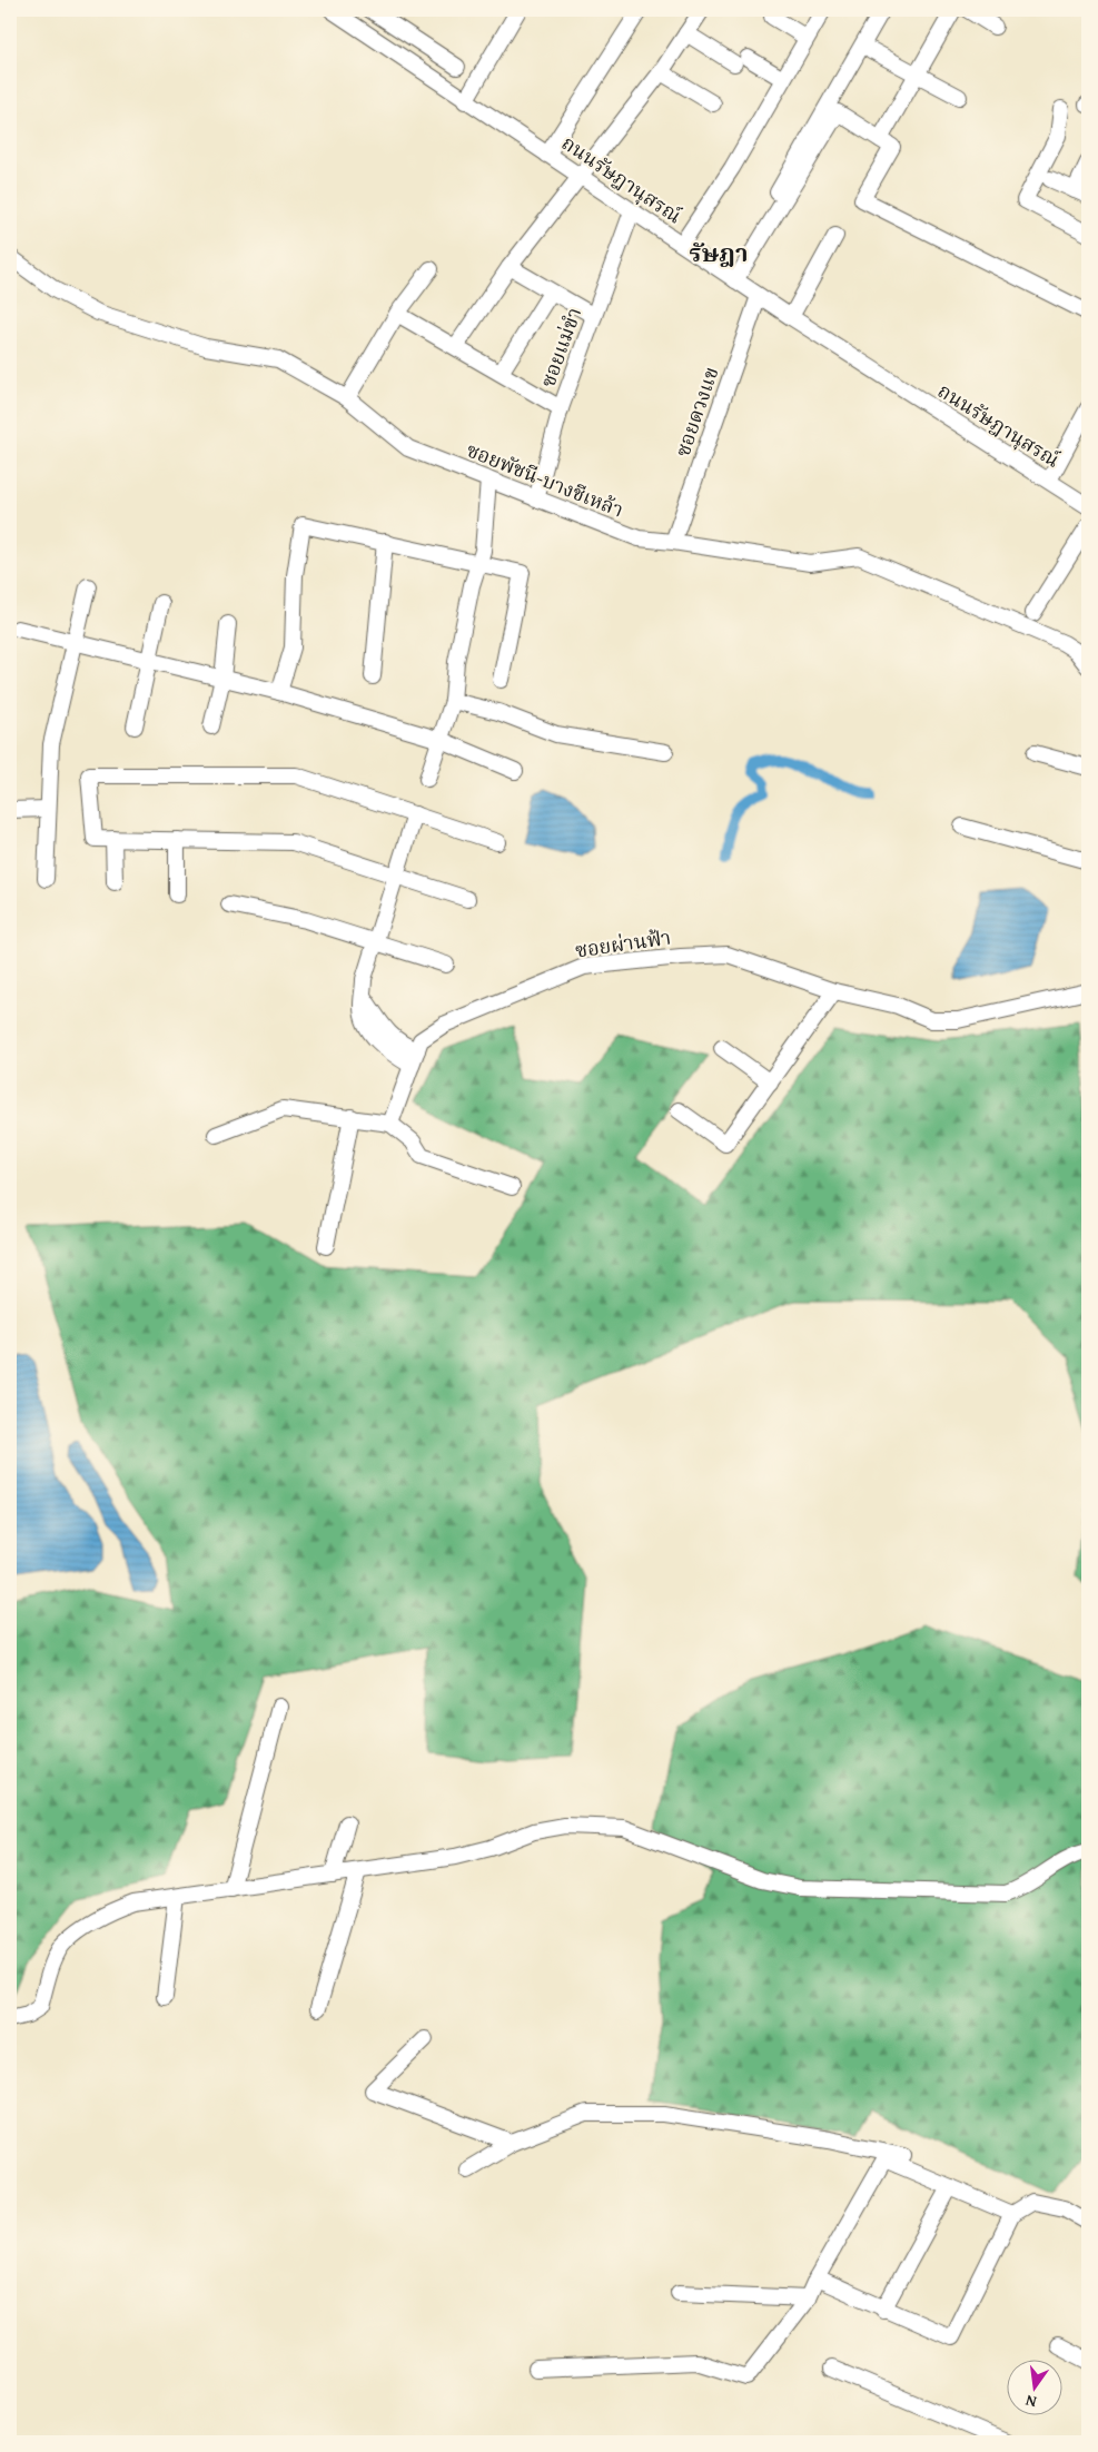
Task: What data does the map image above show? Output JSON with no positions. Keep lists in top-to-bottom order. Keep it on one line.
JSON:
{"streets":{"street":["ถนนรัษฎานุสรณ์","ซอยแม่ขำ","ซอยดวงแข","ซอยพัชนี-บางชีเหล้า","ซอยผ่านฟ้า"]},"crossings":[["ถนนรัษฎานุสรณ์","ซอยแม่ขำ"],["ถนนรัษฎานุสรณ์","ซอยดวงแข"],["ซอยแม่ขำ","ซอยพัชนี-บางชีเหล้า"],["ซอยดวงแข","ซอยพัชนี-บางชีเหล้า"]],"districts":["รัษฎา"],"north":"bottom"}
